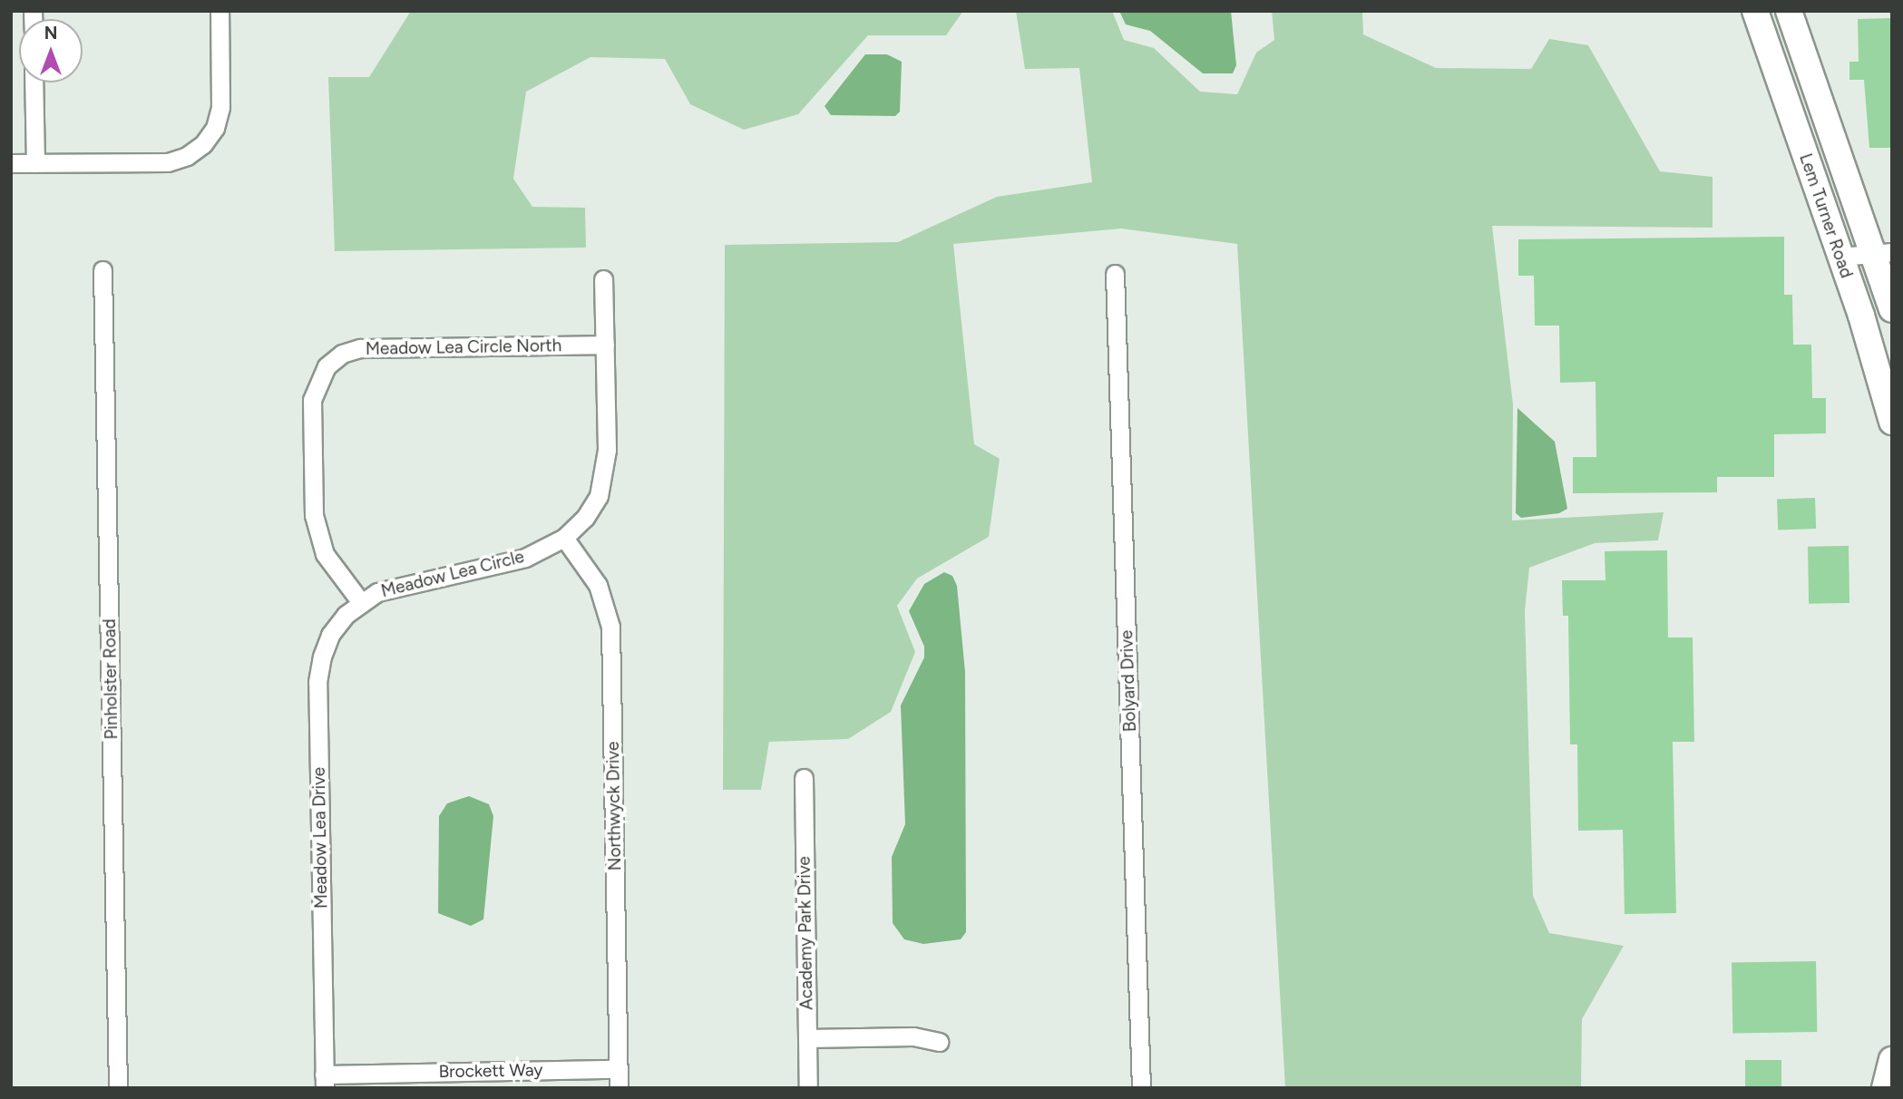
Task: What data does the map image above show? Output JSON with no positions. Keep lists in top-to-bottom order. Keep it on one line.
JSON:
{"streets":{"main road":["Lem Turner Road"],"street":["Meadow Lea Circle North","Meadow Lea Circle","Pinholster Road","Bolyard Drive","Northwyck Drive","Meadow Lea Drive","Academy Park Drive","Brockett Way"]},"crossings":[["Meadow Lea Circle North","Meadow Lea Circle"],["Meadow Lea Circle North","Meadow Lea Drive"],["Meadow Lea Circle","Northwyck Drive"],["Meadow Lea Circle","Meadow Lea Drive"],["Northwyck Drive","Brockett Way"],["Meadow Lea Drive","Brockett Way"]],"north":"top"}
